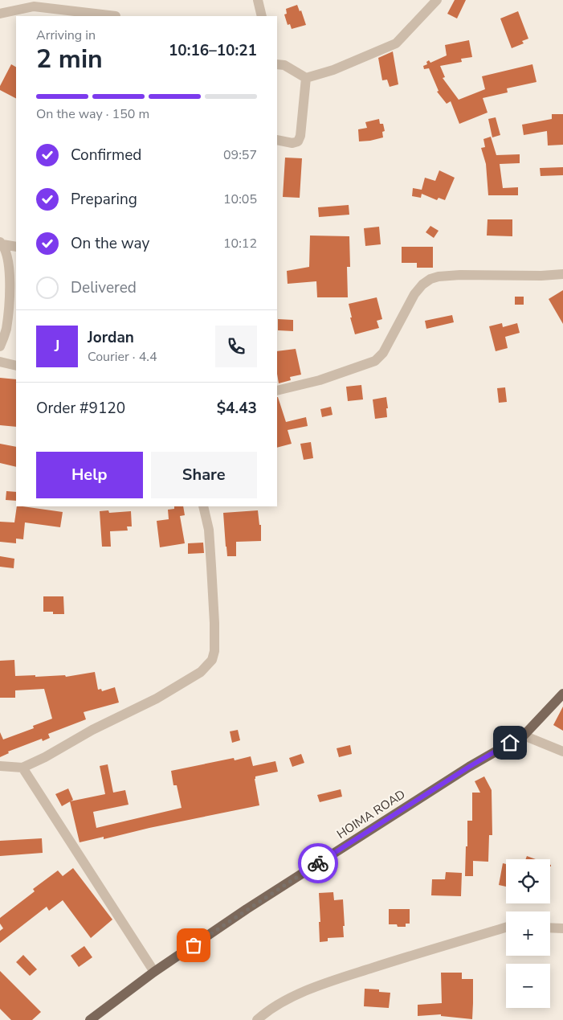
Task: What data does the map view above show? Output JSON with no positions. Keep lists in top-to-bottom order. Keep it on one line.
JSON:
{"streets":{"main road":["HOIMA ROAD"]},"page":{"heading":["2 min","Arriving in","10:16–10:21"],"panel":["Jordan","Courier · 4.4","Order #9120","$4.43"],"bar":"On the way · 150 m","list":[["Confirmed","09:57"],["Preparing","10:05"],["On the way","10:12"],"Delivered"],"round":"J","buttons":["Help","Share"],"map_buttons":["+","−"]}}
